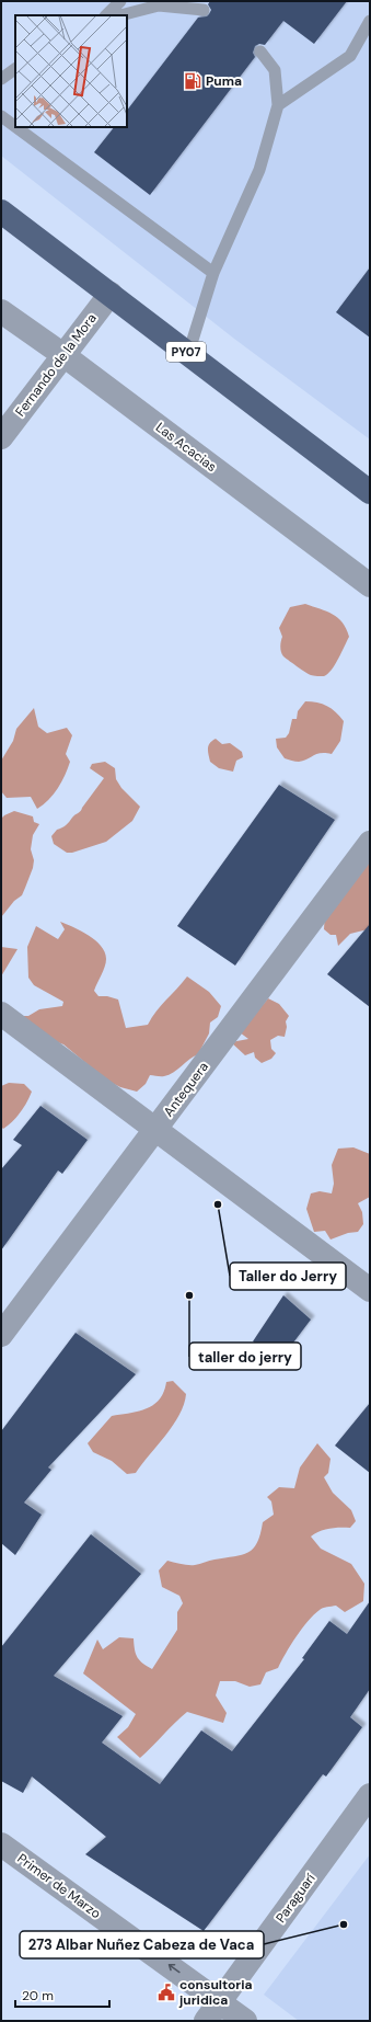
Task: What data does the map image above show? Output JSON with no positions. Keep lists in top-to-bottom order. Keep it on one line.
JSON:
{"streets":{"highway":["PY07"],"street":["Fernando de la Mora","Las Acacias","Antequera","Primer de Marzo","Paraguarí"]},"crossings":[["PY07","Fernando de la Mora"],["Fernando de la Mora","Las Acacias"],["Primer de Marzo","Paraguarí"]],"one_way":["Primer de Marzo"],"places":{"fuel station":["Puma"],"other":["Taller do Jerry","taller do jerry","273 Albar Nuñez Cabeza de Vaca"],"public building":["consultoria juridica"]},"scale_bar":"20 m"}
